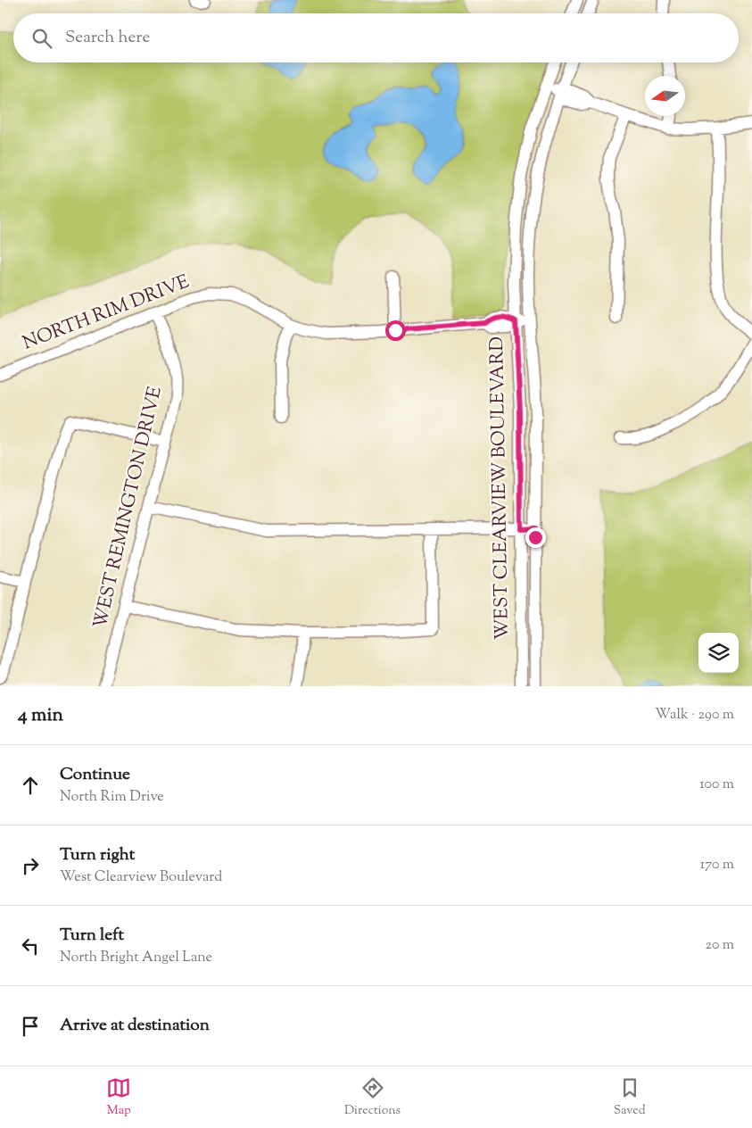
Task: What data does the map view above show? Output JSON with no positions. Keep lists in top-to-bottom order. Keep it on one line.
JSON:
{"streets":{"street":["NORTH RIM DRIVE","WEST CLEARVIEW BOULEVARD","WEST REMINGTON DRIVE"]},"crossings":[["NORTH RIM DRIVE","WEST CLEARVIEW BOULEVARD"],["NORTH RIM DRIVE","WEST REMINGTON DRIVE"]],"north":"left","page":{"search":"Search here","heading":["4 min","Walk · 290 m"],"list":[["Continue","North Rim Drive","100 m"],["Turn right","West Clearview Boulevard","170 m"],["Turn left","North Bright Angel Lane","20 m"],"Arrive at destination"],"nav":["Map","Directions","Saved"]}}
